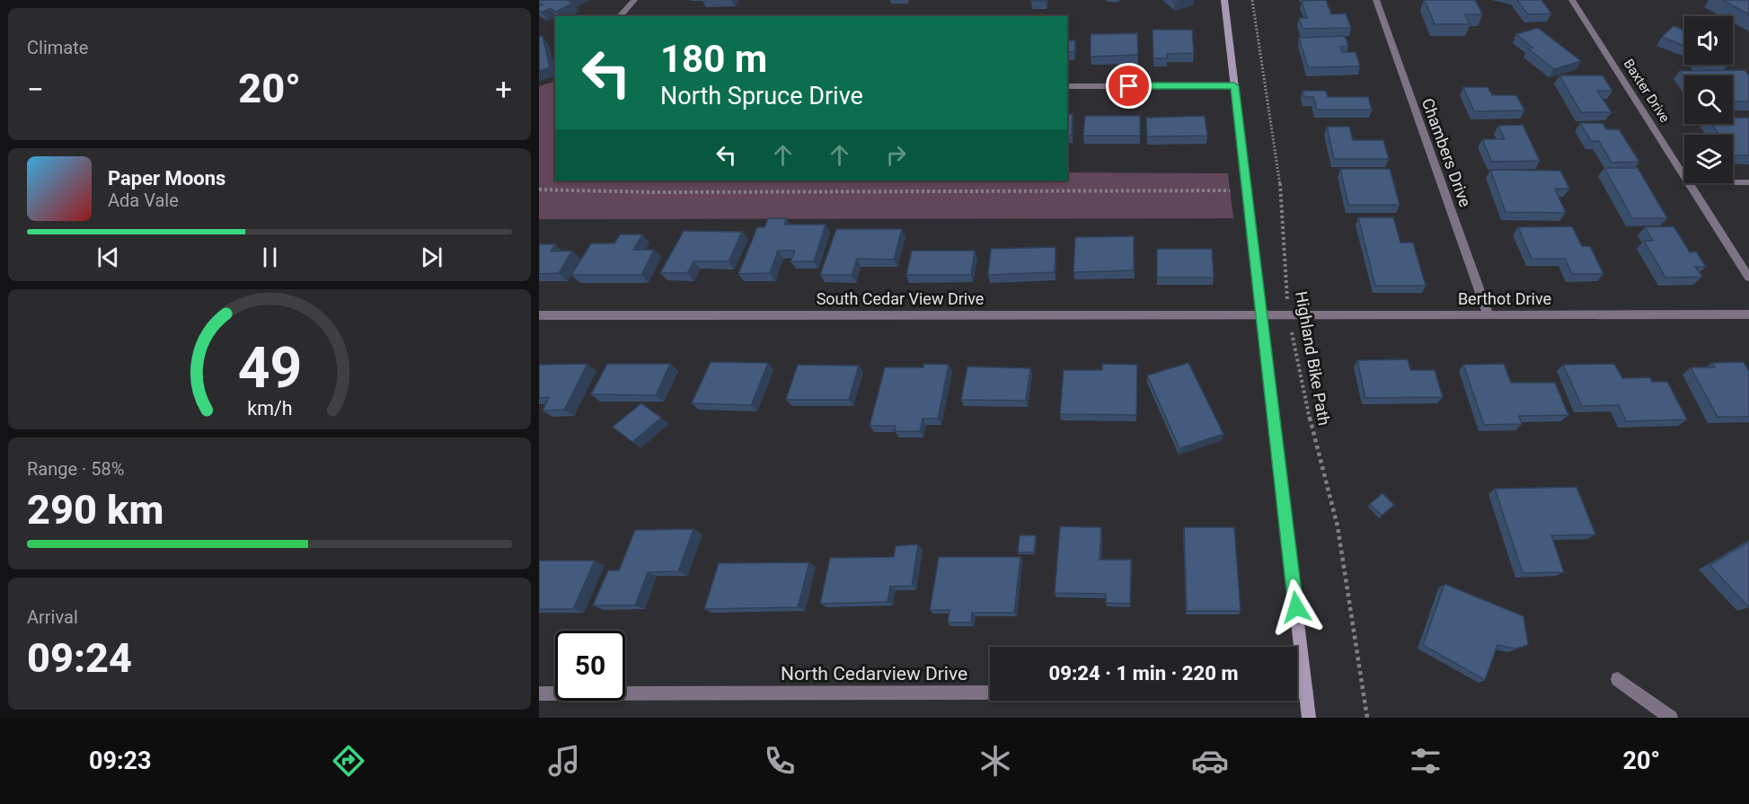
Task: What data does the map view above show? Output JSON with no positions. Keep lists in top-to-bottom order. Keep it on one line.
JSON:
{"streets":{"street":["Baxter Drive","Chambers Drive","South Cedar View Drive","Berthot Drive","North Cedarview Drive"],"path":["Highland Bike Path"]},"crossings":[["Chambers Drive","Berthot Drive"],["South Cedar View Drive","Berthot Drive"],["Berthot Drive","Highland Bike Path"]],"page":{"tile":["Climate",["Range · 58%","290 km"],["Arrival","09:24"]],"turn":["180 m","North Spruce Drive"],"heat":["−","20°","+"],"song":["Paper Moons","Ada Vale"],"limit":"50","trip":"09:24 · 1 min · 220 m","tabs":["09:23","20°"],"gauge":["49","km/h"]}}
